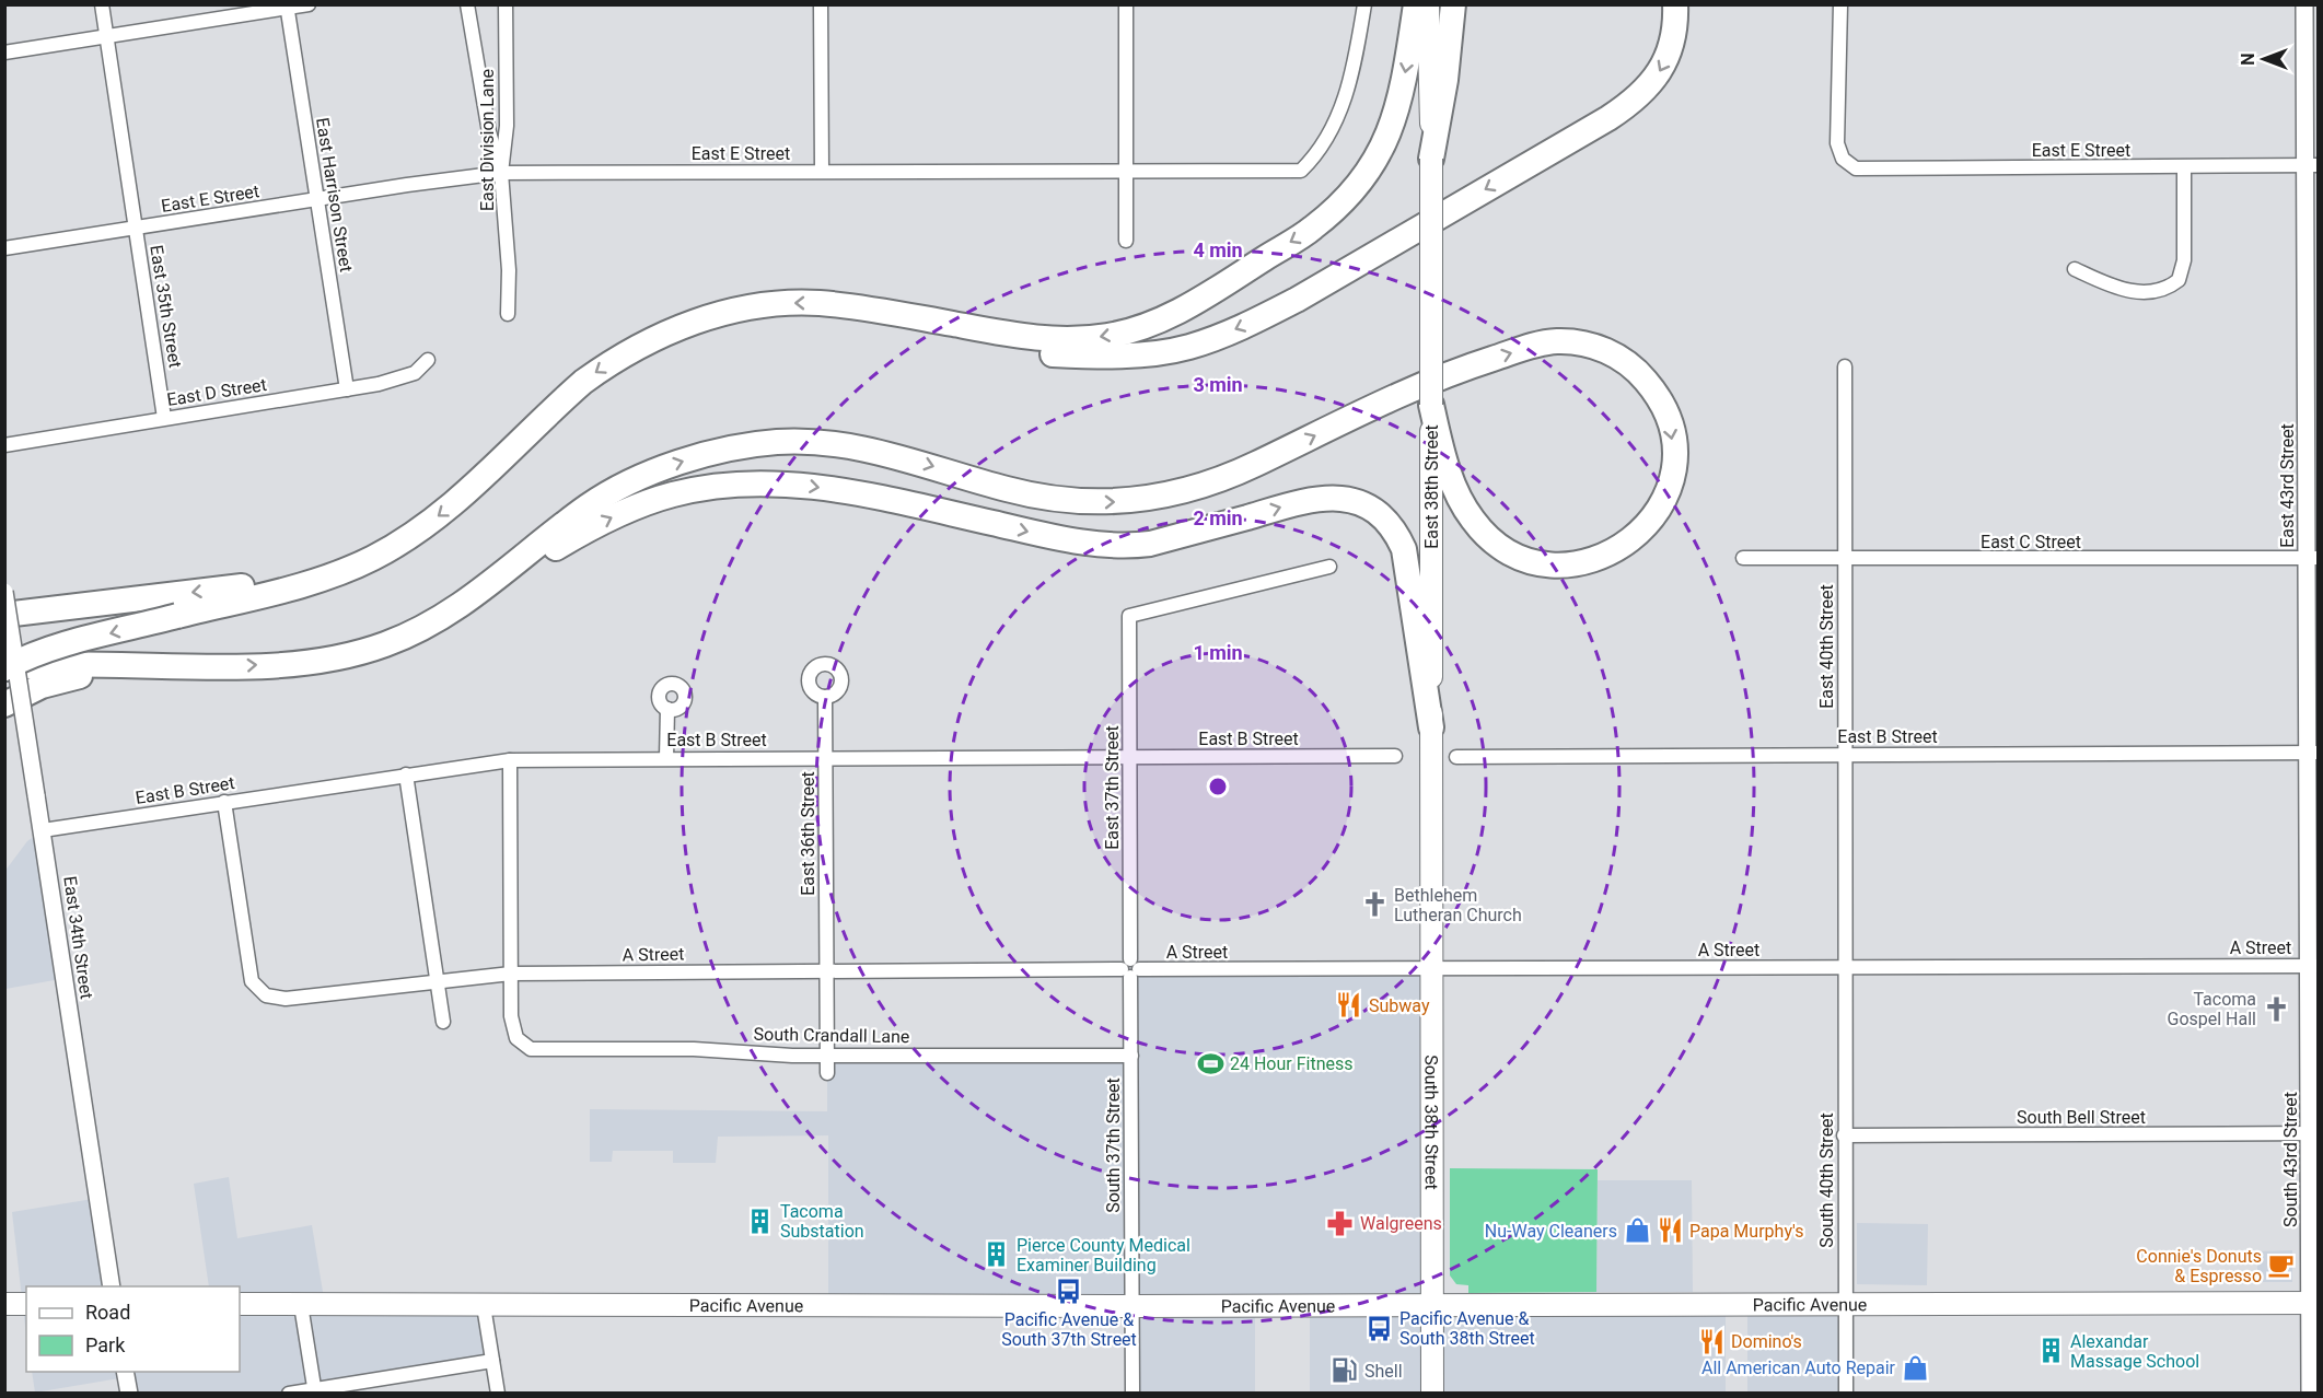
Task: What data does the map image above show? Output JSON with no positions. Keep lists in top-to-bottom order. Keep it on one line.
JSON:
{"streets":{"main road":["East 38th Street","South 38th Street","Pacific Avenue"],"street":["East Division Lane","East E Street","East Harrison Street","East 35th Street","East D Street","East 43rd Street","East C Street","East 40th Street","East B Street","East 37th Street","East 36th Street","East 34th Street","A Street","South Crandall Lane","South Bell Street","South 37th Street","South 43rd Street","South 40th Street"]},"crossings":[["East Division Lane","East E Street"],["East E Street","East Harrison Street"],["East E Street","East 35th Street"],["East E Street","East 43rd Street"],["East Harrison Street","East D Street"],["East 35th Street","East D Street"],["East 43rd Street","East C Street"],["East 43rd Street","East B Street"],["East 43rd Street","A Street"],["East 43rd Street","South 43rd Street"],["East 38th Street","A Street"],["East 38th Street","South 38th Street"],["East C Street","East 40th Street"],["East 40th Street","East B Street"],["East 40th Street","A Street"],["East 40th Street","South 40th Street"],["East B Street","East 37th Street"],["East B Street","East 36th Street"],["East B Street","East 34th Street"],["East B Street","A Street"],["East 37th Street","A Street"],["East 37th Street","South 37th Street"],["East 36th Street","A Street"],["East 36th Street","South Crandall Lane"],["A Street","South Crandall Lane"],["A Street","South 38th Street"],["A Street","South 37th Street"],["A Street","South 43rd Street"],["A Street","South 40th Street"],["South Crandall Lane","South 37th Street"],["South Bell Street","South 43rd Street"],["South Bell Street","South 40th Street"],["South 38th Street","Pacific Avenue"],["South 37th Street","Pacific Avenue"],["South 43rd Street","Pacific Avenue"],["South 40th Street","Pacific Avenue"]],"places":{"church":["Bethlehem Lutheran Church","Tacoma Gospel Hall"],"restaurant":["Subway","Papa Murphy's","Domino's"],"sports":["24 Hour Fitness"],"building":["Tacoma Substation","Pierce County Medical Examiner Building","Alexandar Massage School"],"pharmacy":["Walgreens"],"shop":["Nu-Way Cleaners","All American Auto Repair"],"cafe":["Connie's Donuts & Espresso"],"bus stop":["Pacific Avenue & South 37th Street","Pacific Avenue & South 38th Street"],"fuel station":["Shell"]},"legend":["Road","Park"],"north":"left","rings":["4 min","3 min","2 min","1 min"]}
